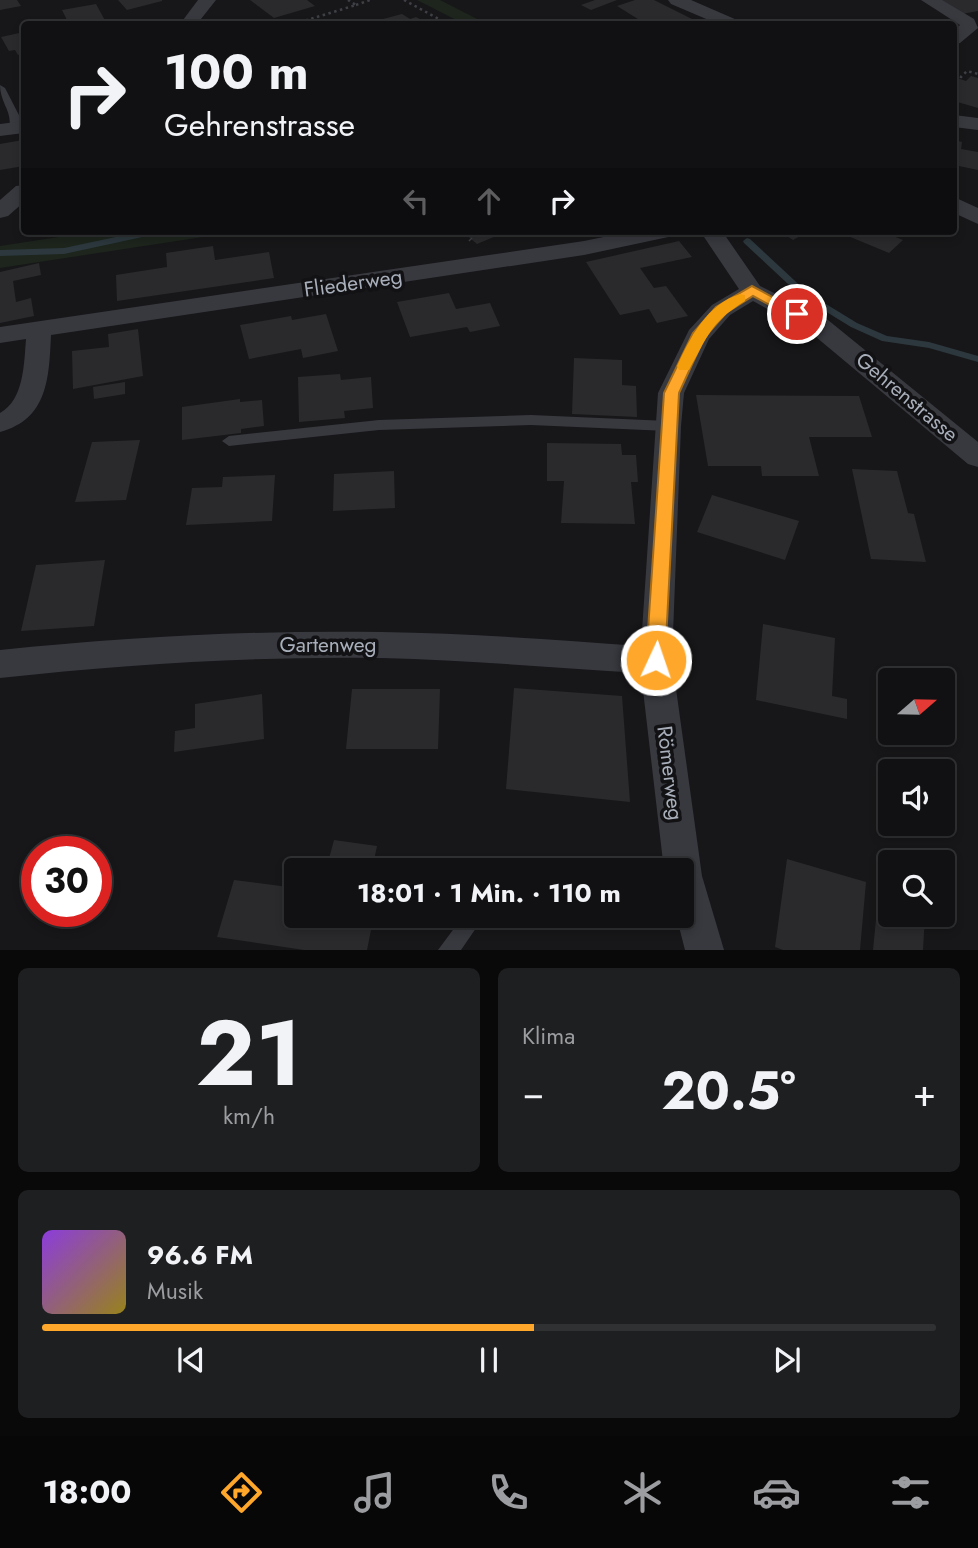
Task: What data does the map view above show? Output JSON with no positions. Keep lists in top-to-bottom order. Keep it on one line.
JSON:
{"streets":{"street":["Fliederweg","Gehrenstrasse","Gartenweg","Römerweg"]},"crossings":[["Gehrenstrasse","Römerweg"],["Gartenweg","Römerweg"]],"north":"right","page":{"turn":["100 m","Gehrenstrasse"],"limit":"30","trip":"18:01 · 1 Min. · 110 m","tile":[["21","km/h"],"Klima"],"heat":["−","20.5°","+"],"song":["96.6 FM","Musik"],"tabs":"18:00"}}
